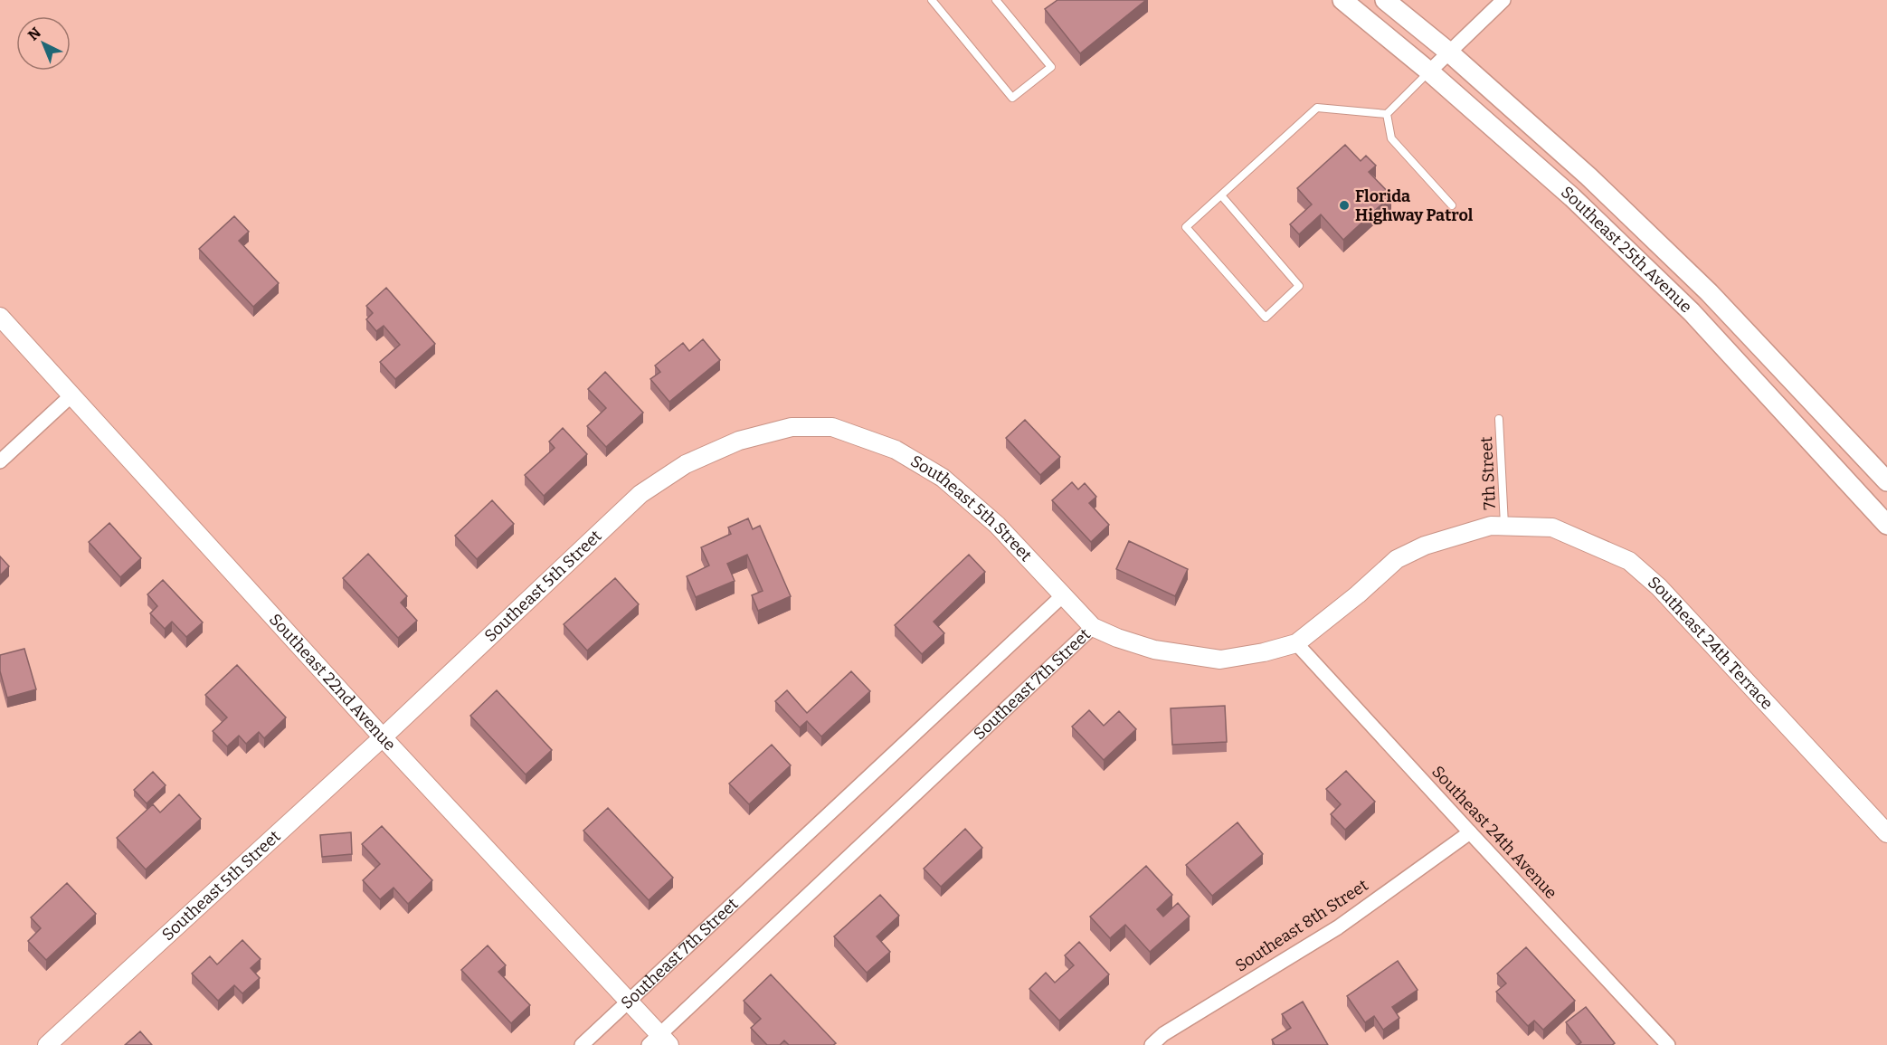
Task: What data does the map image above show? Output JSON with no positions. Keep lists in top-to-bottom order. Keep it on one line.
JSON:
{"streets":{"main road":["Southeast 25th Avenue"],"street":["Southeast 5th Street","Southeast 24th Terrace","Southeast 22nd Avenue","Southeast 7th Street","Southeast 24th Avenue","Southeast 8th Street"],"lane":["7th Street"]},"crossings":[["7th Street","Southeast 24th Terrace"],["7th Street","Southeast 7th Street"],["Southeast 5th Street","Southeast 22nd Avenue"],["Southeast 5th Street","Southeast 7th Street"],["Southeast 24th Terrace","Southeast 7th Street"],["Southeast 22nd Avenue","Southeast 7th Street"],["Southeast 7th Street","Southeast 24th Avenue"],["Southeast 24th Avenue","Southeast 8th Street"]],"places":["Florida Highway Patrol"],"north":"top left"}
